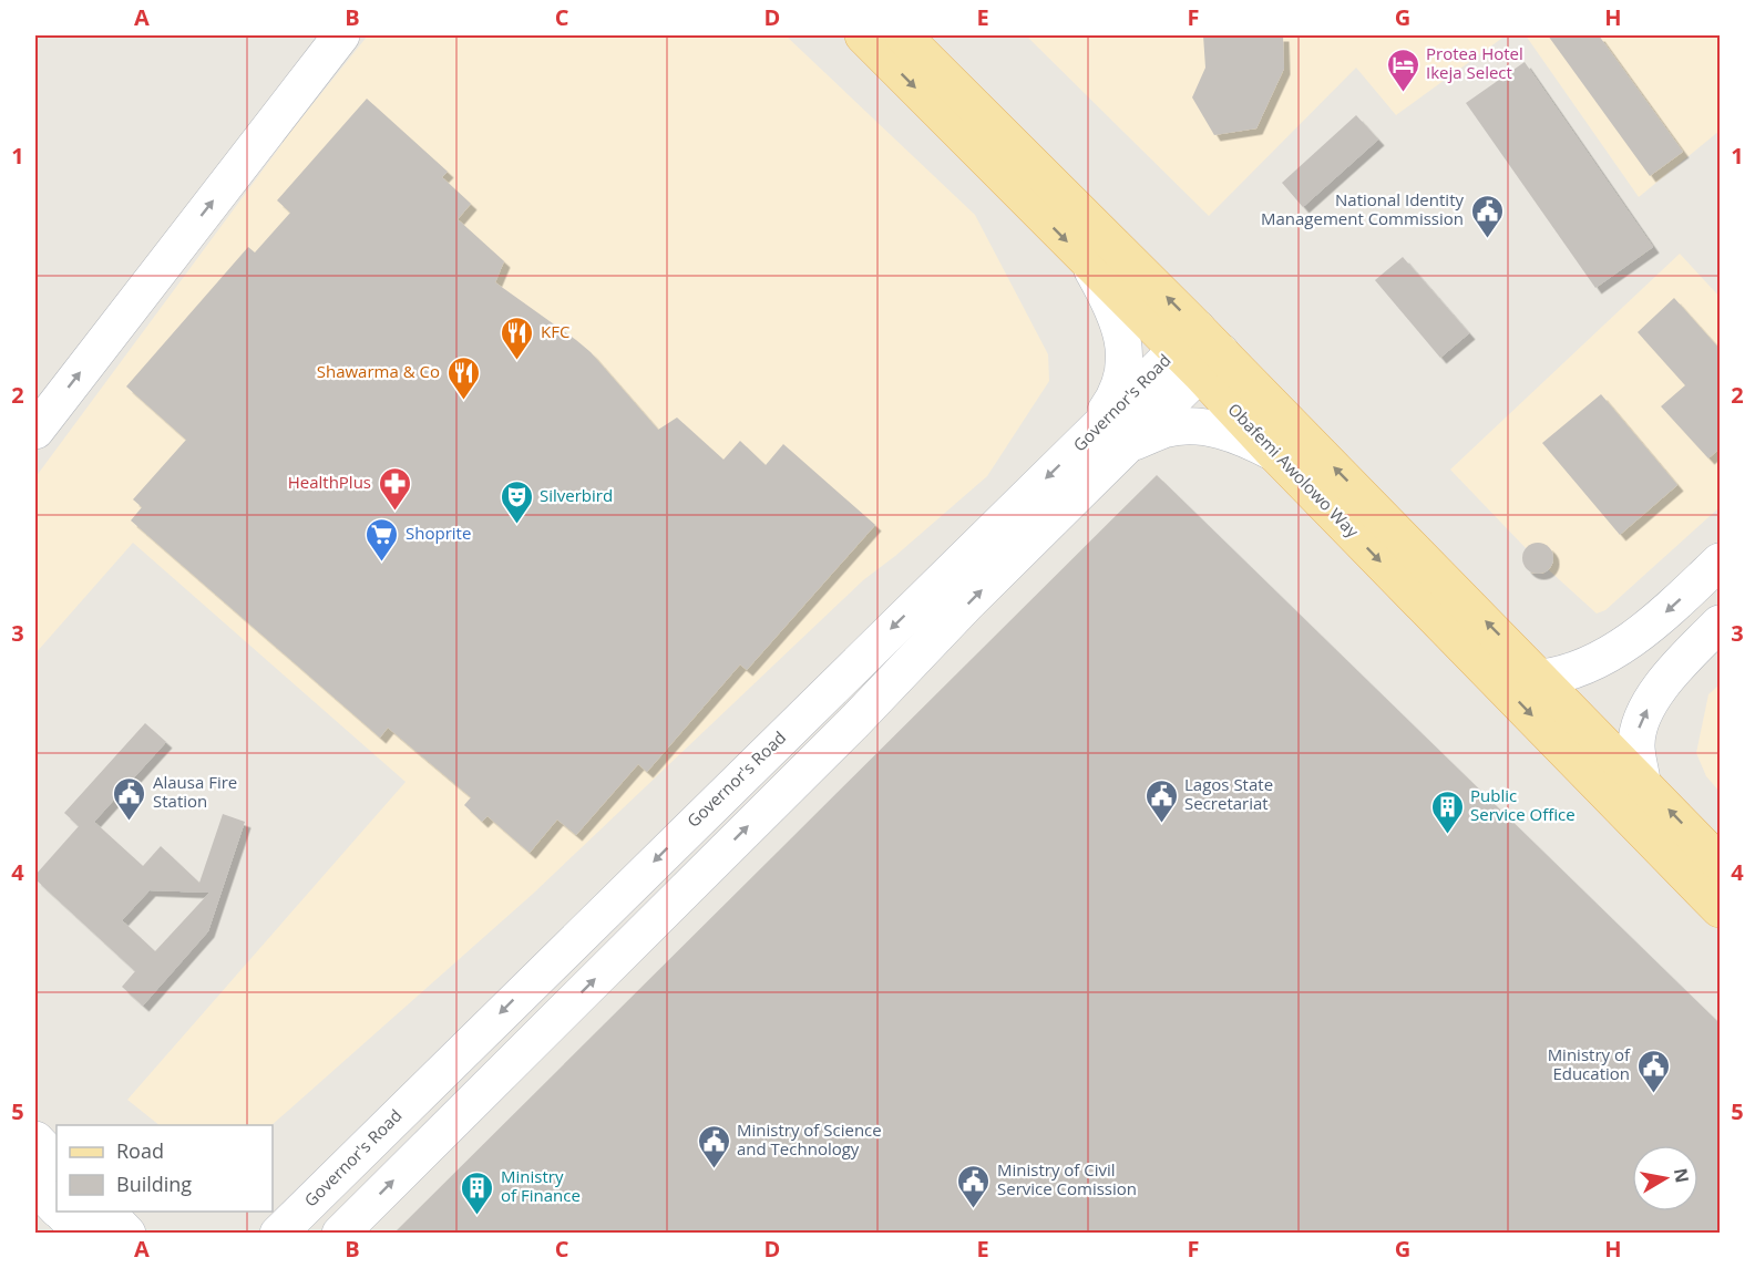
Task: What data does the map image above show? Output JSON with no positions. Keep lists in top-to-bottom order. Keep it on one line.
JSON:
{"streets":{"main road":["Obafemi Awolowo Way"],"street":["Governor's Road"]},"crossings":[["Governor's Road","Obafemi Awolowo Way"]],"places":{"hotel":["Protea Hotel Ikeja Select"],"public building":["National Identity Management Commission","Alausa Fire Station","Lagos State Secretariat","Ministry of Education","Ministry of Science and Technology","Ministry of Civil Service Comission"],"restaurant":["KFC","Shawarma & Co"],"pharmacy":["HealthPlus"],"theatre":["Silverbird"],"supermarket":["Shoprite"],"building":["Public Service Office","Ministry of Finance"]},"legend":["Road","Building"],"north":"right","grid":{"columns":["A","B","C","D","E","F","G","H"],"rows":["1","2","3","4","5"]}}
